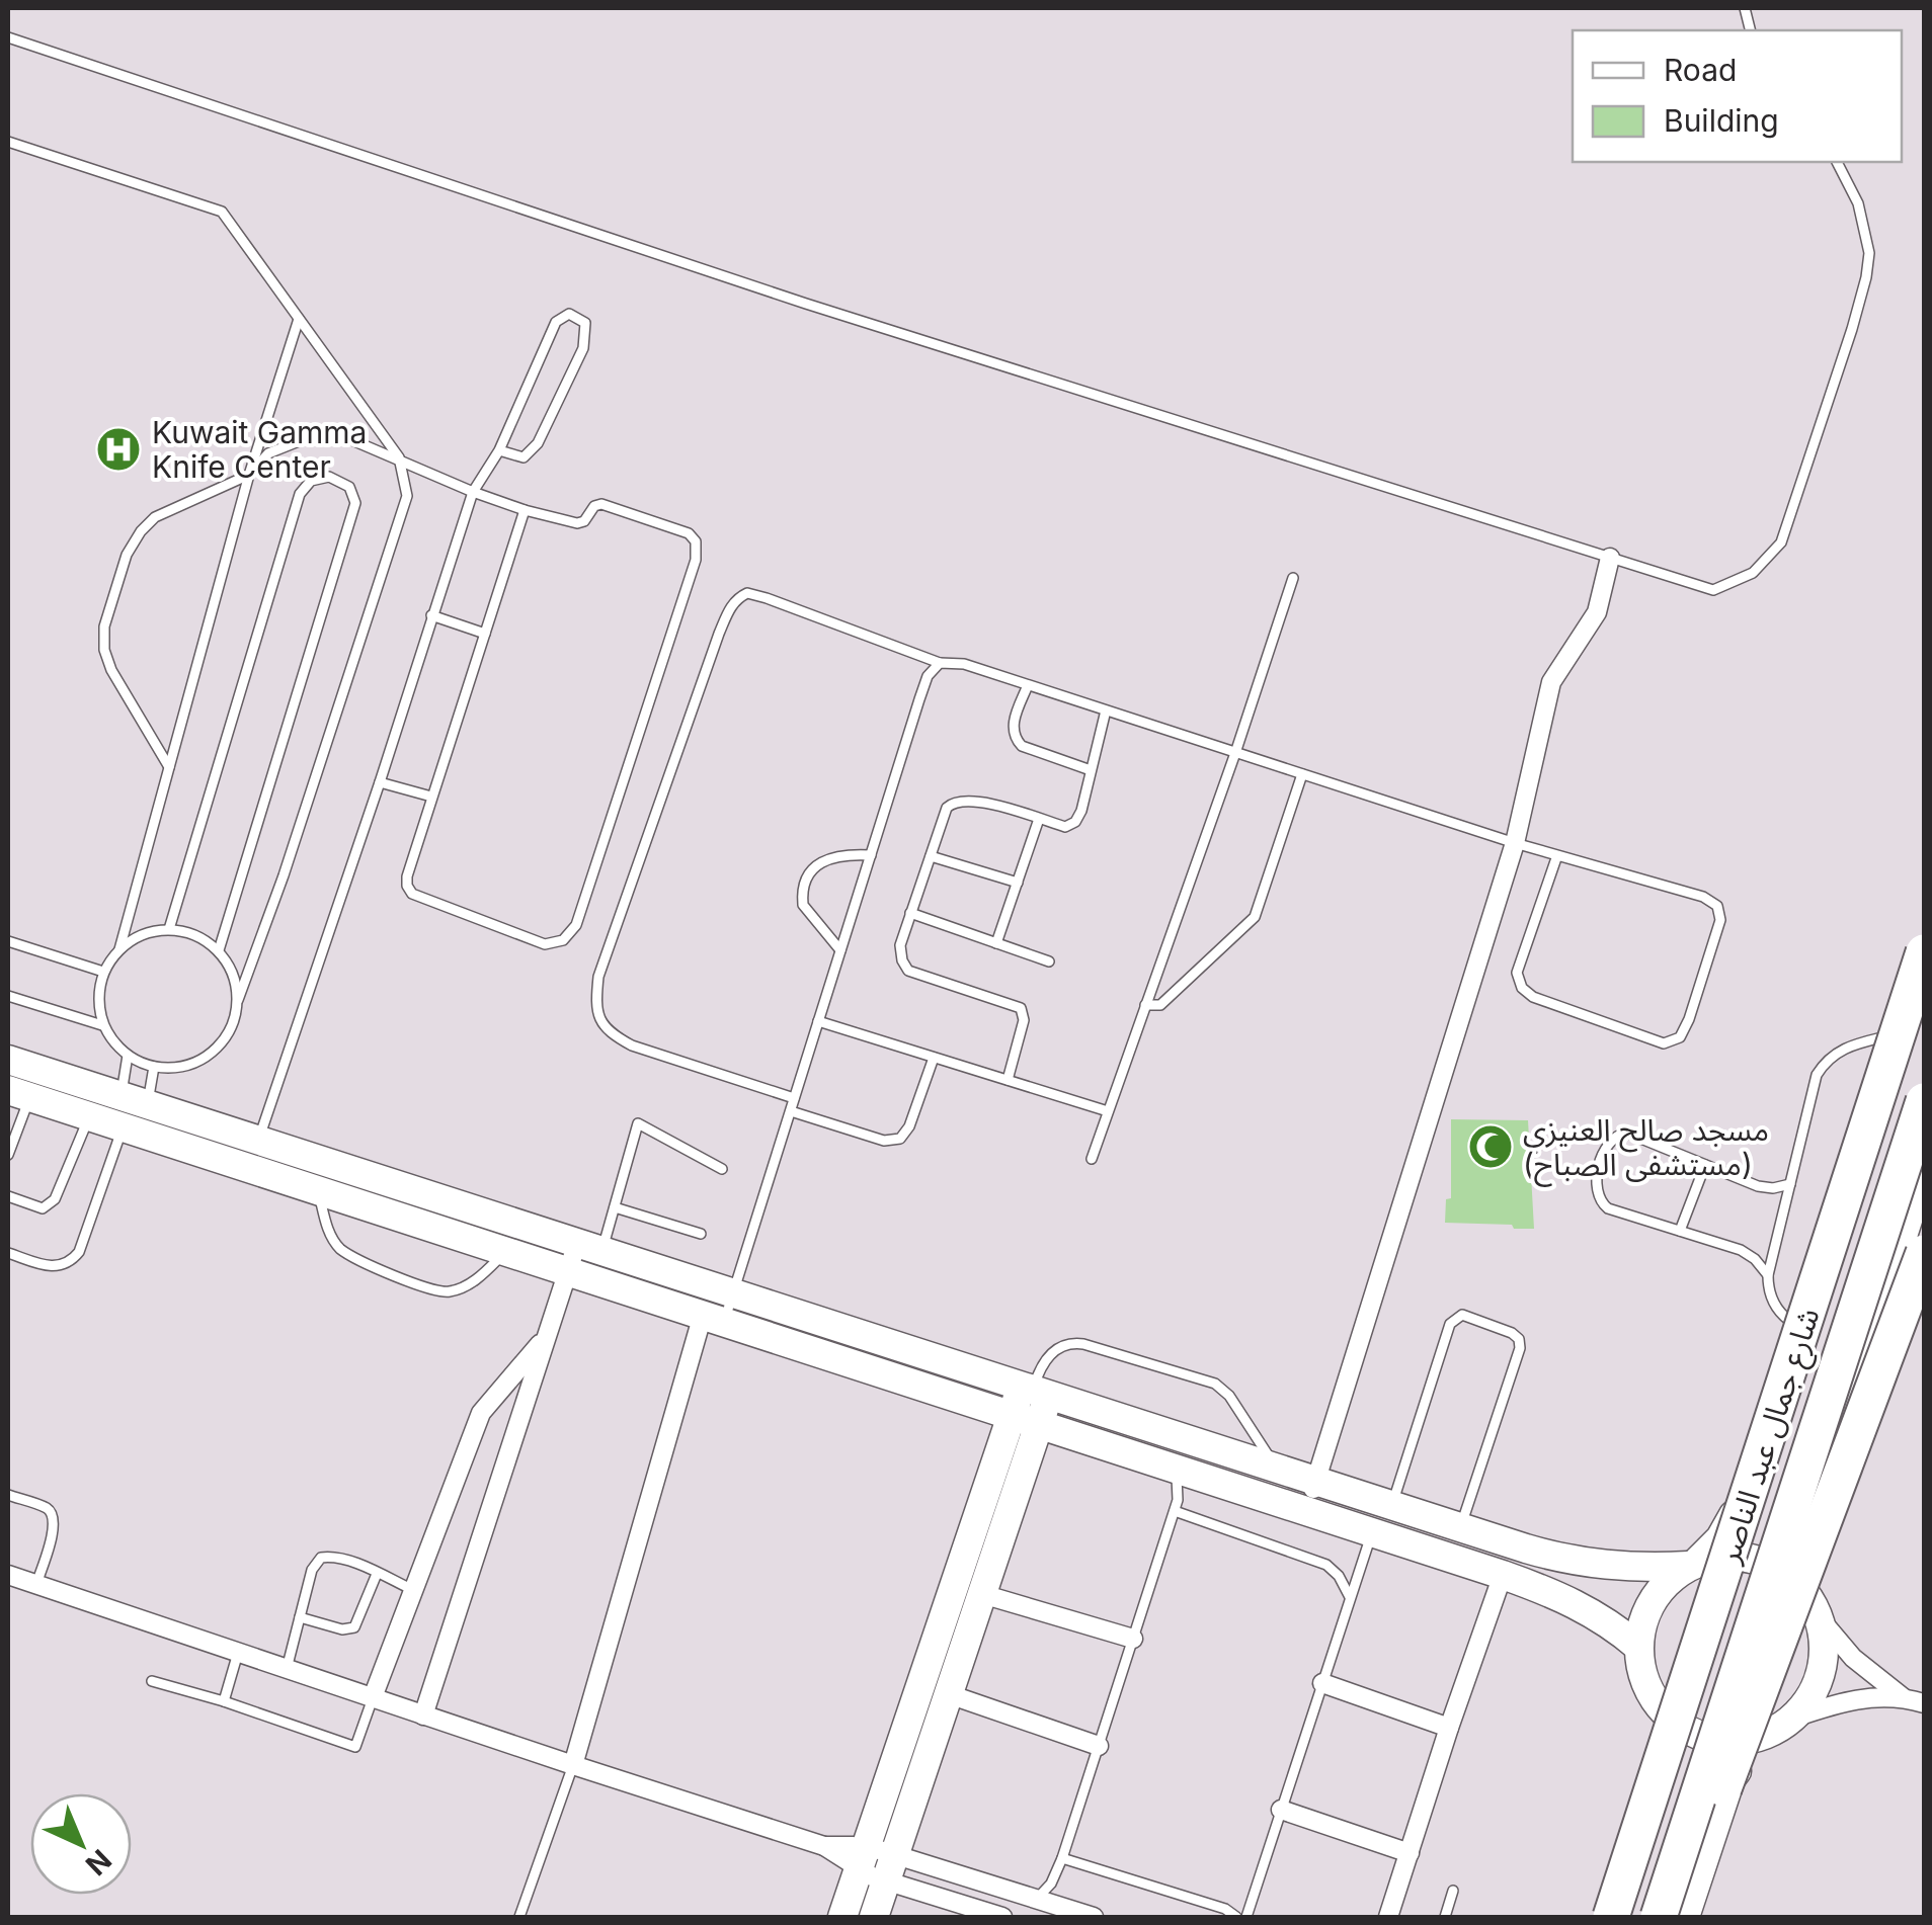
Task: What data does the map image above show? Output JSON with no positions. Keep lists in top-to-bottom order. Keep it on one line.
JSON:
{"streets":{"highway":["شارع جمال عبد الناصر"]},"places":{"hospital":["Kuwait Gamma Knife Center"],"mosque":["مسجد صالح العنيزي (مستشفى الصباح)"]},"legend":["Road","Building"],"north":"bottom right"}
